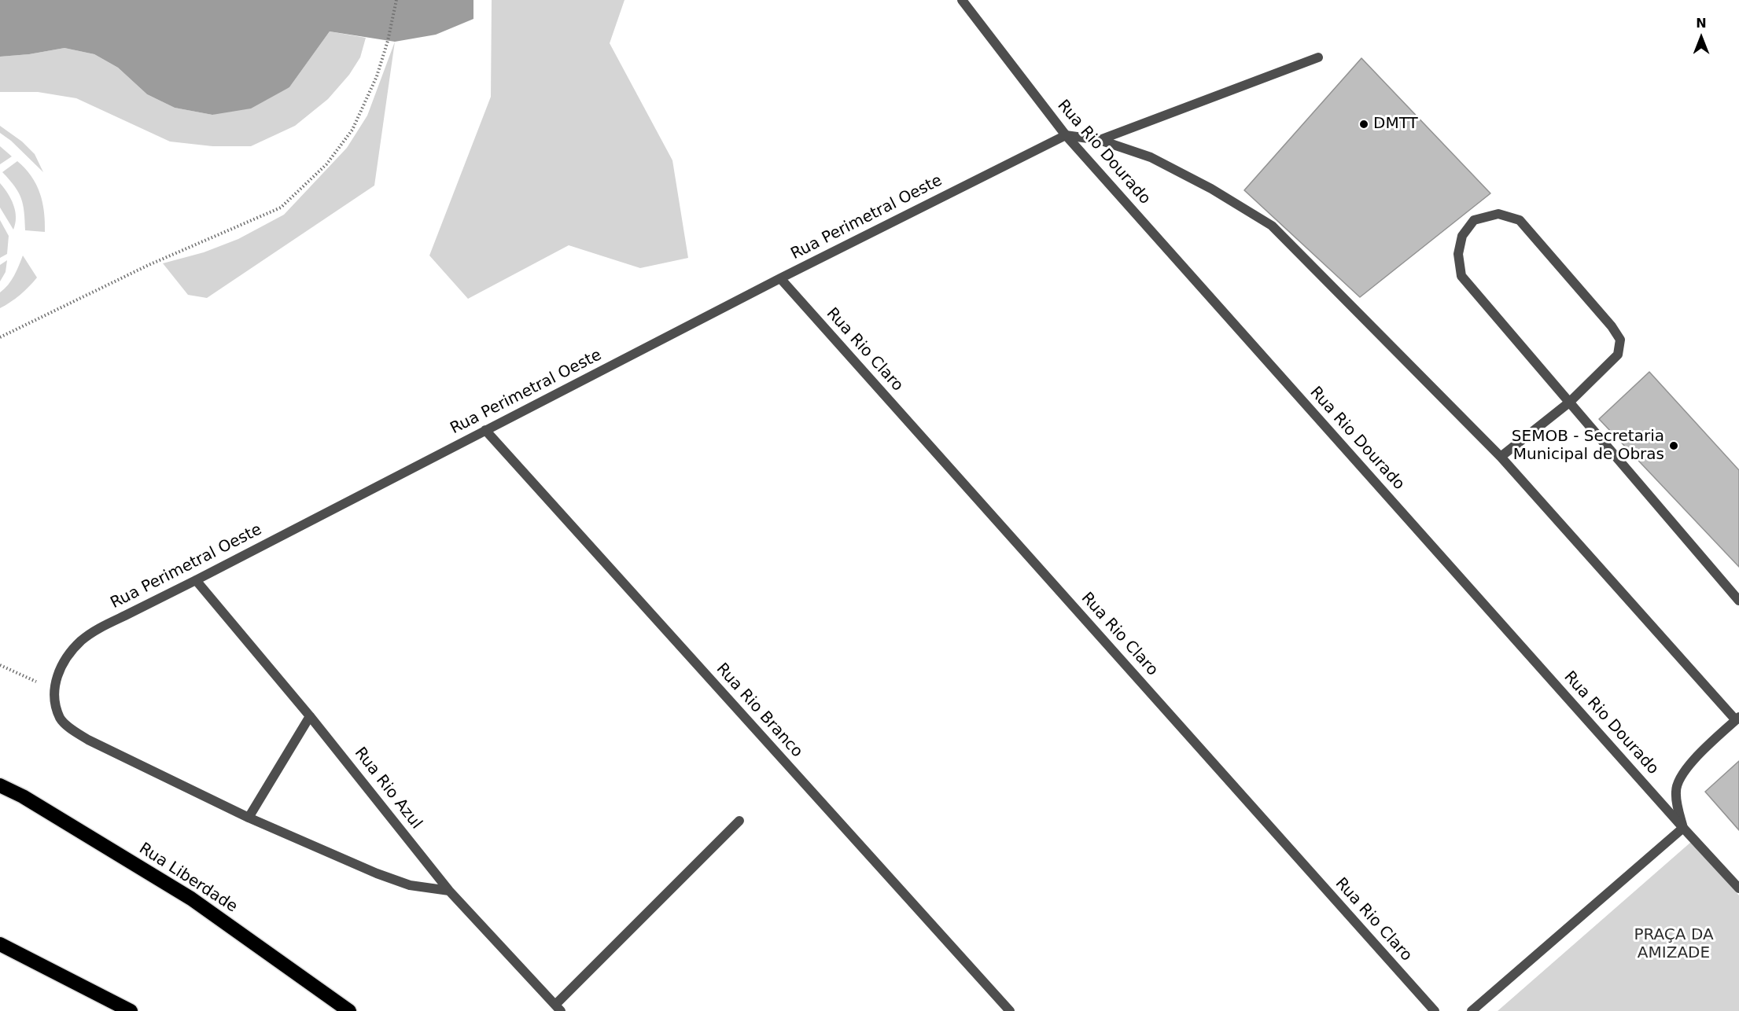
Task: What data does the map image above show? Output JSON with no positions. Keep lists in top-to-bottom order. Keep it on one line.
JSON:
{"streets":{"highway":["Rua Liberdade"],"street":["Rua Rio Dourado","Rua Perimetral Oeste","Rua Rio Claro","Rua Rio Branco","Rua Rio Azul"]},"crossings":[["Rua Rio Dourado","Rua Perimetral Oeste"],["Rua Perimetral Oeste","Rua Rio Claro"],["Rua Perimetral Oeste","Rua Rio Branco"],["Rua Perimetral Oeste","Rua Rio Azul"]],"parks":["PRAÇA DA AMIZADE"],"places":["DMTT","SEMOB - Secretaria Municipal de Obras"],"north":"top"}
